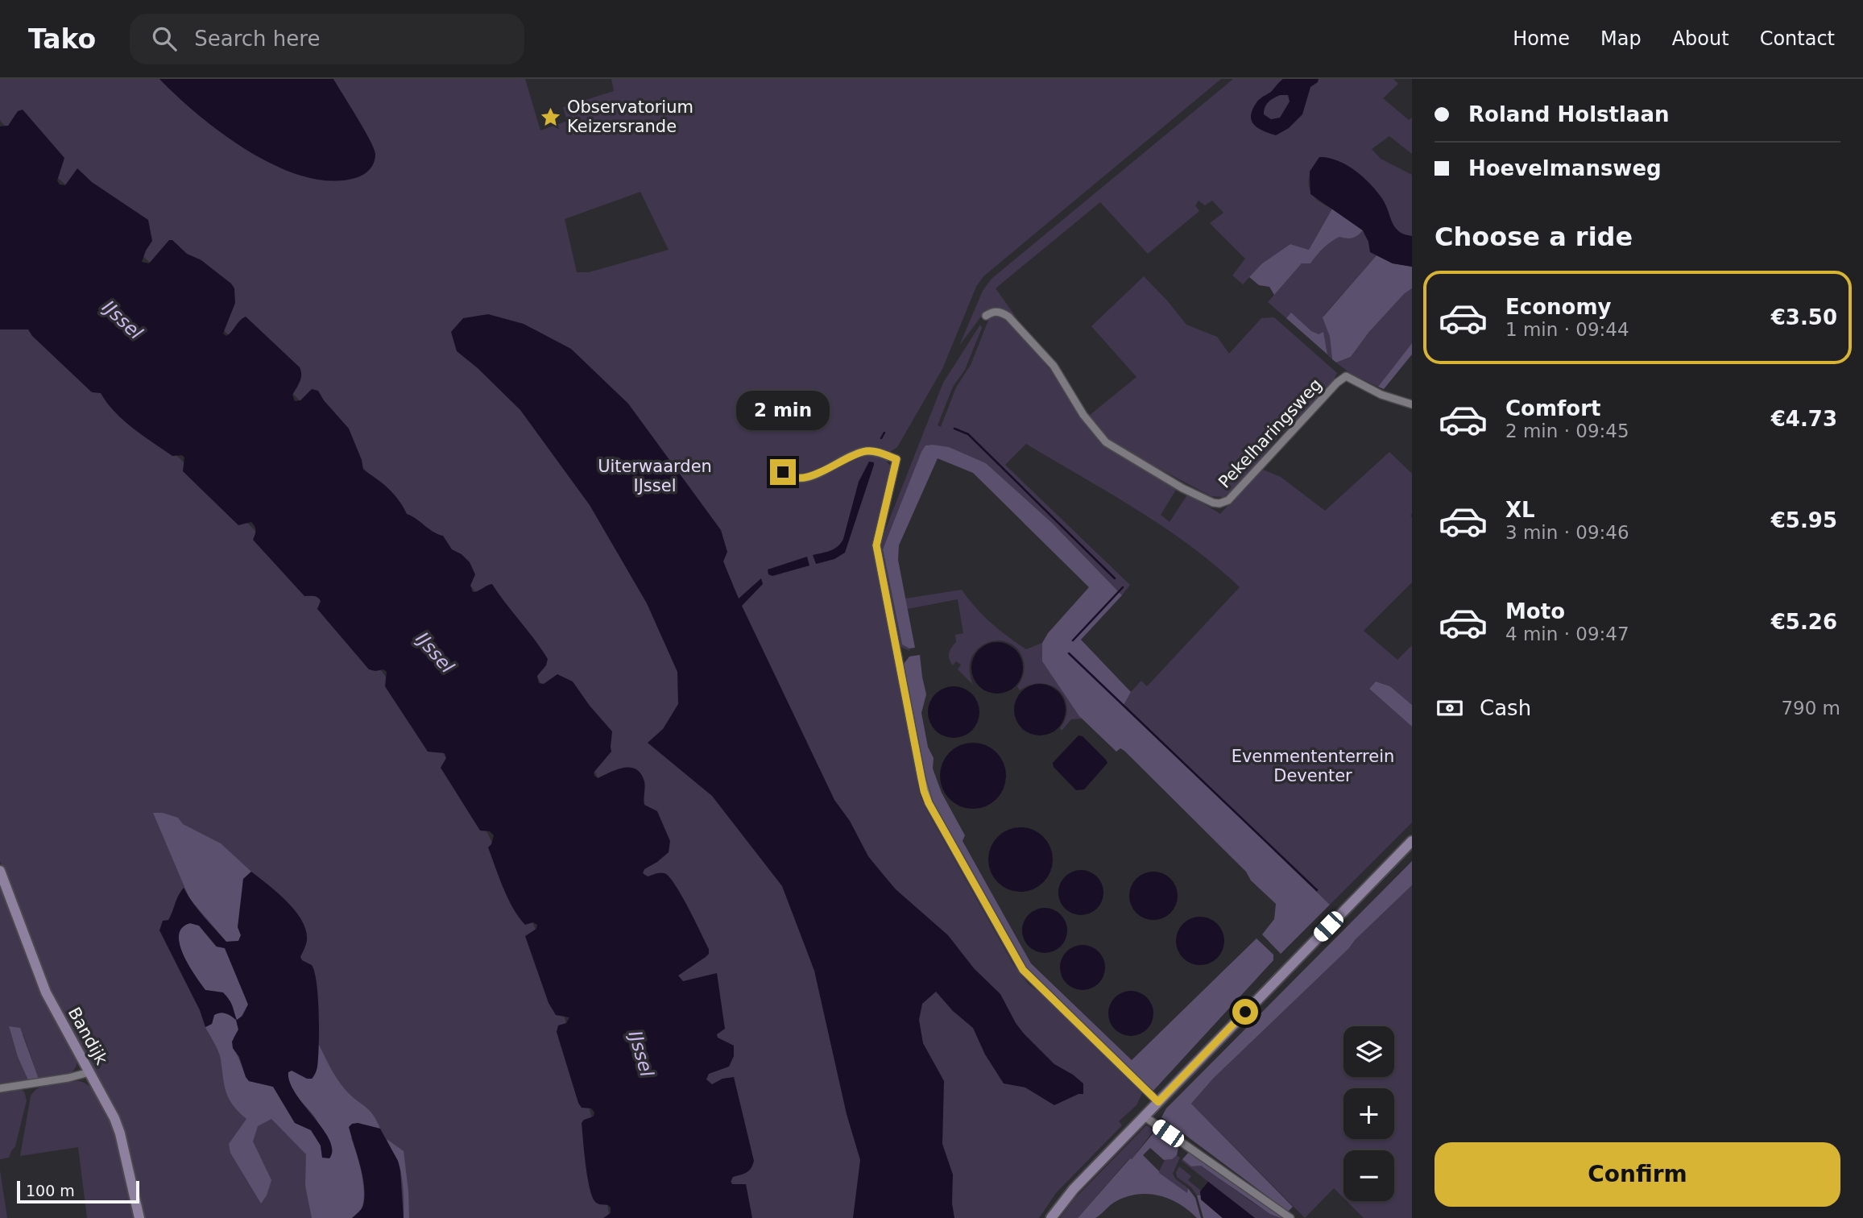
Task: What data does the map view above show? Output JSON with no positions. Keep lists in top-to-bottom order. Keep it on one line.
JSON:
{"streets":{"street":["Pekelharingsweg","Bandijk"]},"water":["IJssel"],"parks":["Uiterwaarden IJssel","Evenmententerrein Deventer"],"places":{"place":["Observatorium Keizersrande"]},"scale_bar":"100 m","page":{"header":"Tako","search":"Search here","nav":["Home","Map","About","Contact"],"banner":["Roland Holstlaan","Hoevelmansweg"],"heading":"Choose a ride","list":[{"name":"Economy","note":"1 min · 09:44","value":"€3.50"},{"name":"Comfort","note":"2 min · 09:45","value":"€4.73"},{"name":"XL","note":"3 min · 09:46","value":"€5.95"},{"name":"Moto","note":"4 min · 09:47","value":"€5.26"}],"bubble":"2 min","pay":["Cash","790 m"],"map_buttons":["+","−"],"buttons":"Confirm","scale":"100 m"}}
